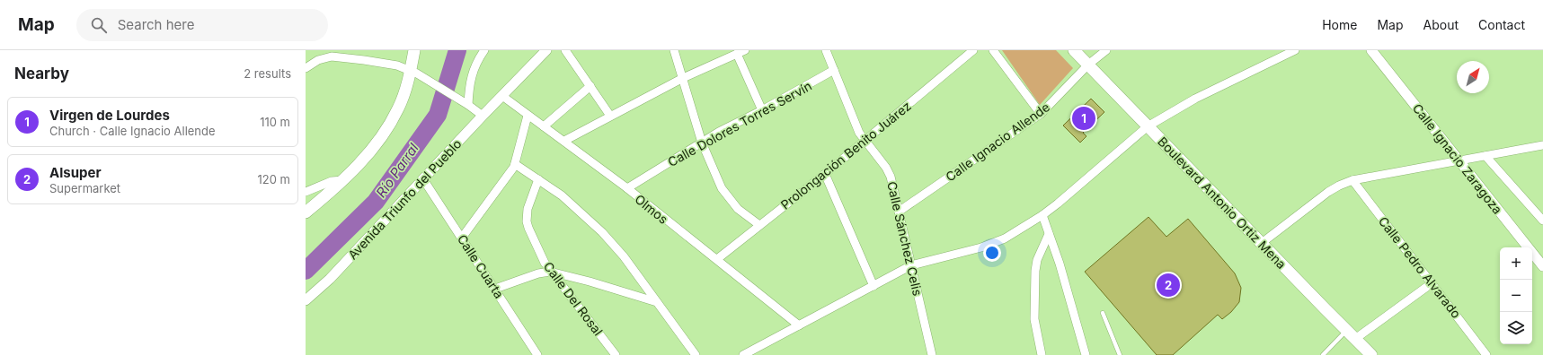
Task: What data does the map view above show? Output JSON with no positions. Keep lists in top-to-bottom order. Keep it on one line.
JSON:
{"streets":{"main road":["Boulevard Antonio Ortiz Mena"],"street":["Calle Dolores Torres Servín","Calle Ignacio Allende","Prolongación Benito Juárez","Calle Ignacio Zaragoza","Avenida Triunfo del Pueblo","Olmos","Calle Sánchez Celis","Calle Cuarta","Calle Pedro Alvarado","Calle Del Rosal"]},"crossings":[["Calle Dolores Torres Servín","Olmos"],["Calle Dolores Torres Servín","Calle Sánchez Celis"],["Calle Ignacio Allende","Boulevard Antonio Ortiz Mena"],["Calle Ignacio Allende","Calle Sánchez Celis"],["Prolongación Benito Juárez","Olmos"],["Prolongación Benito Juárez","Calle Sánchez Celis"],["Avenida Triunfo del Pueblo","Olmos"],["Avenida Triunfo del Pueblo","Calle Cuarta"]],"water":["Río Parral"],"north":"top right","page":{"header":"Map","search":"Search here","nav":["Home","Map","About","Contact"],"heading":["Nearby","2 results"],"list":[{"mark":"1","name":"Virgen de Lourdes","note":"Church · Calle Ignacio Allende","value":"110 m"},{"mark":"2","name":"Alsuper","note":"Supermarket","value":"120 m"}],"pins":["1","2"],"map_buttons":["+","−"]}}
